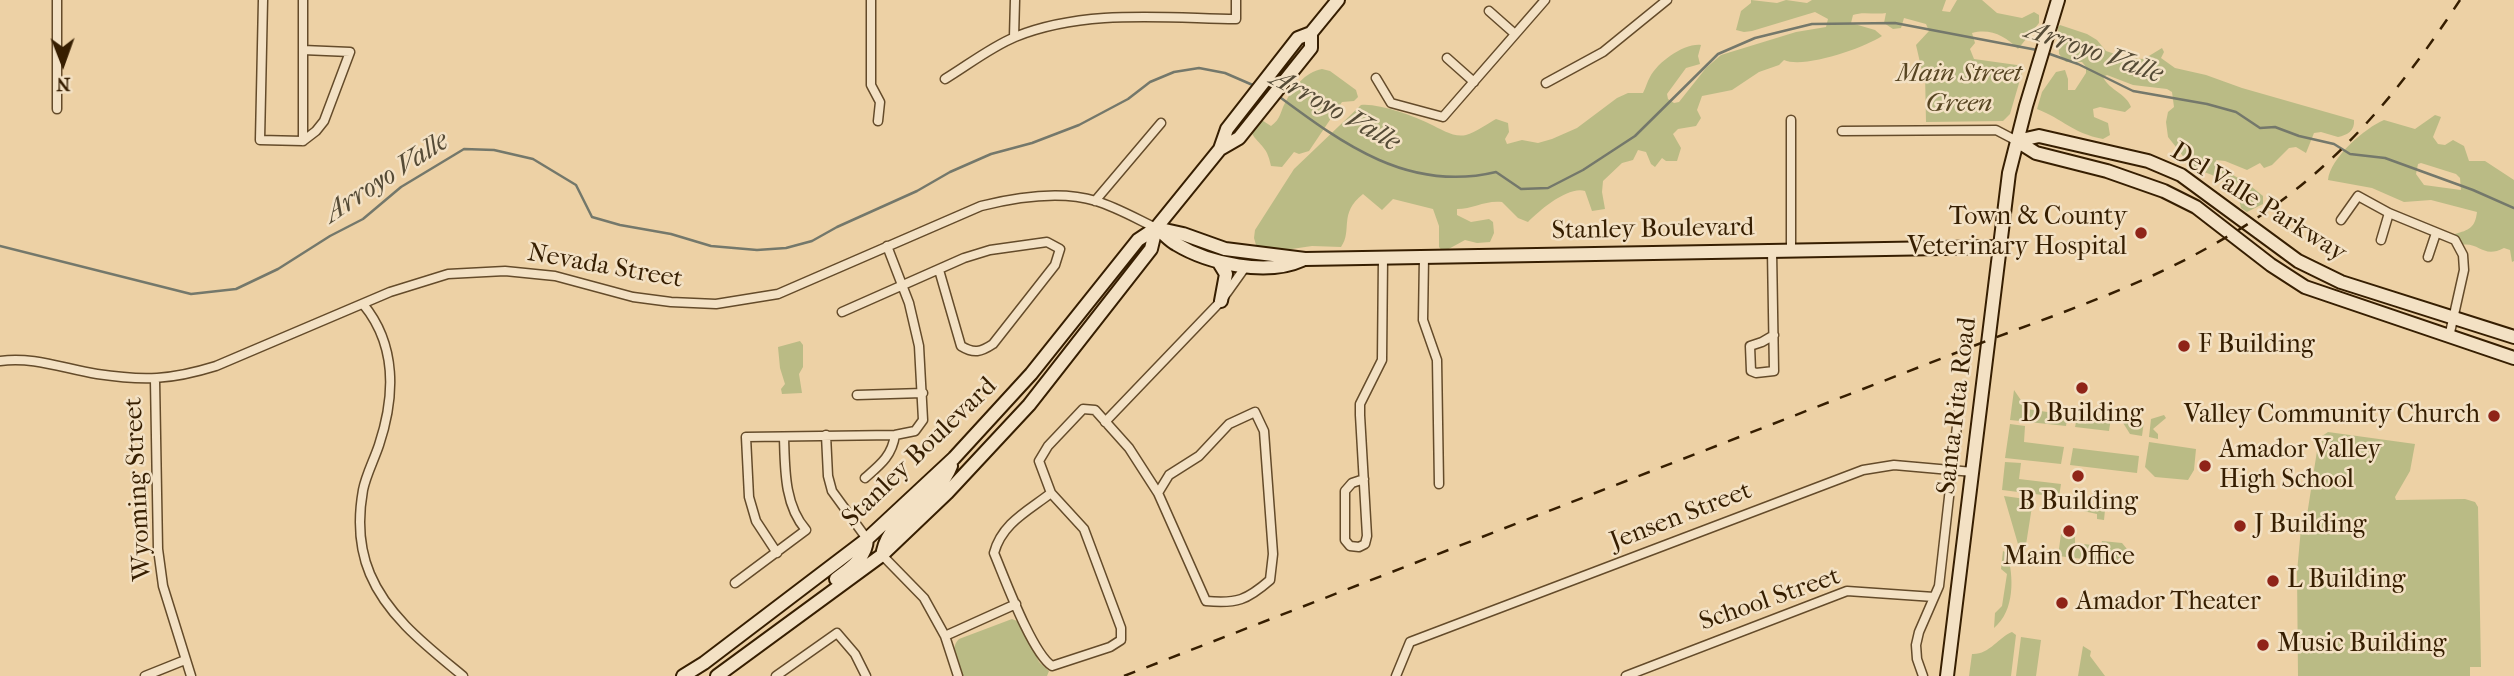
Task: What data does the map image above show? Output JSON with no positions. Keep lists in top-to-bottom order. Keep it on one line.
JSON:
{"streets":{"main road":["Del Valle Parkway","Stanley Boulevard","Santa Rita Road"],"street":["Nevada Street","Wyoming Street","Jensen Street","School Street"]},"crossings":[["Del Valle Parkway","Santa Rita Road"],["Stanley Boulevard","Nevada Street"],["Stanley Boulevard","Santa Rita Road"],["Nevada Street","Wyoming Street"],["Santa Rita Road","Jensen Street"],["Santa Rita Road","School Street"]],"water":["Arroyo Valle"],"parks":["Main Street Green"],"places":["Town & County Veterinary Hospital","F Building","D Building","Valley Community Church","Amador Valley High School","B Building","J Building","Main Office","L Building","Amador Theater","Music Building"],"north":"bottom"}
